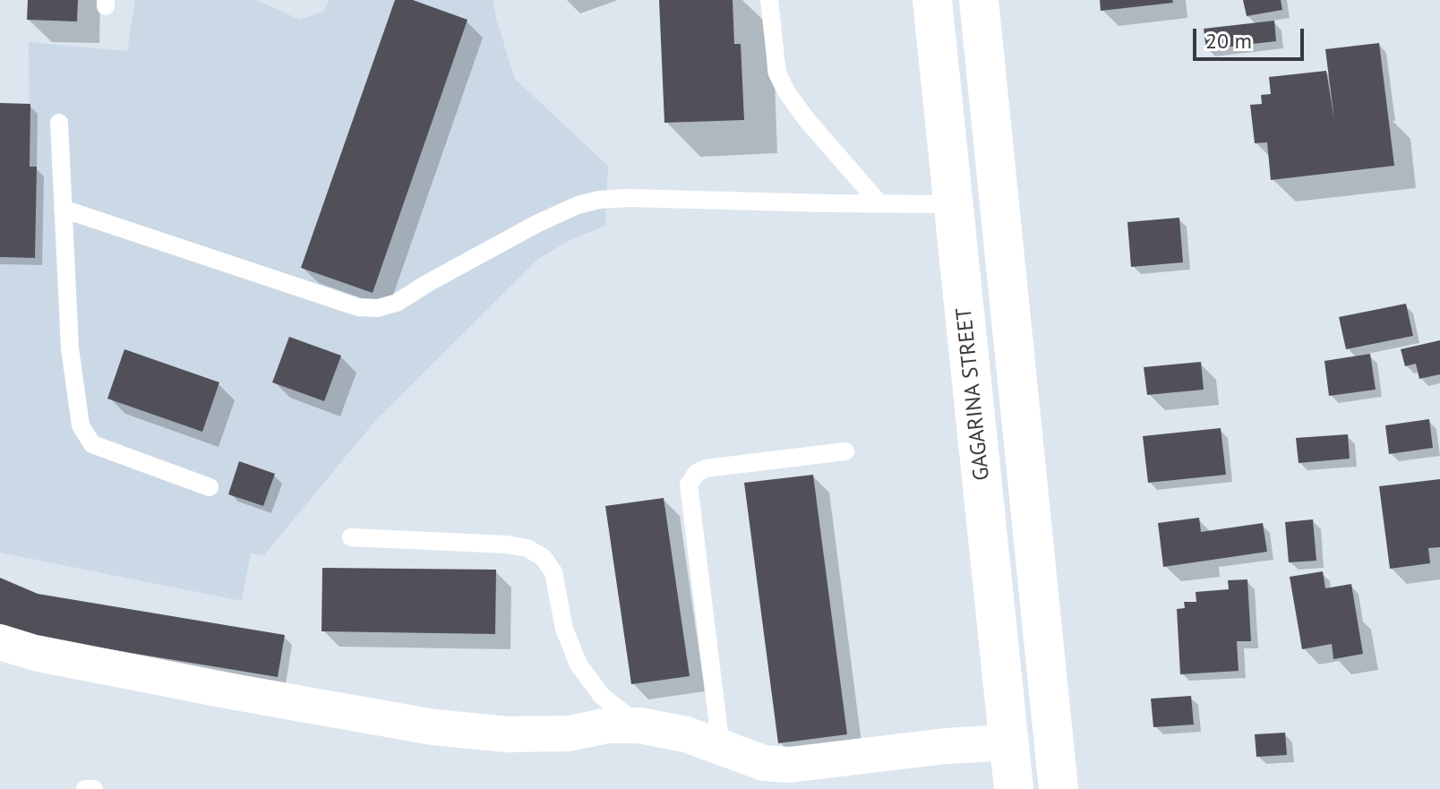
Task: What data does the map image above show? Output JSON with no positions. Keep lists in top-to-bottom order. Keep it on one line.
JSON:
{"streets":{"main road":["GAGARINA STREET"]},"scale_bar":"20 m"}
